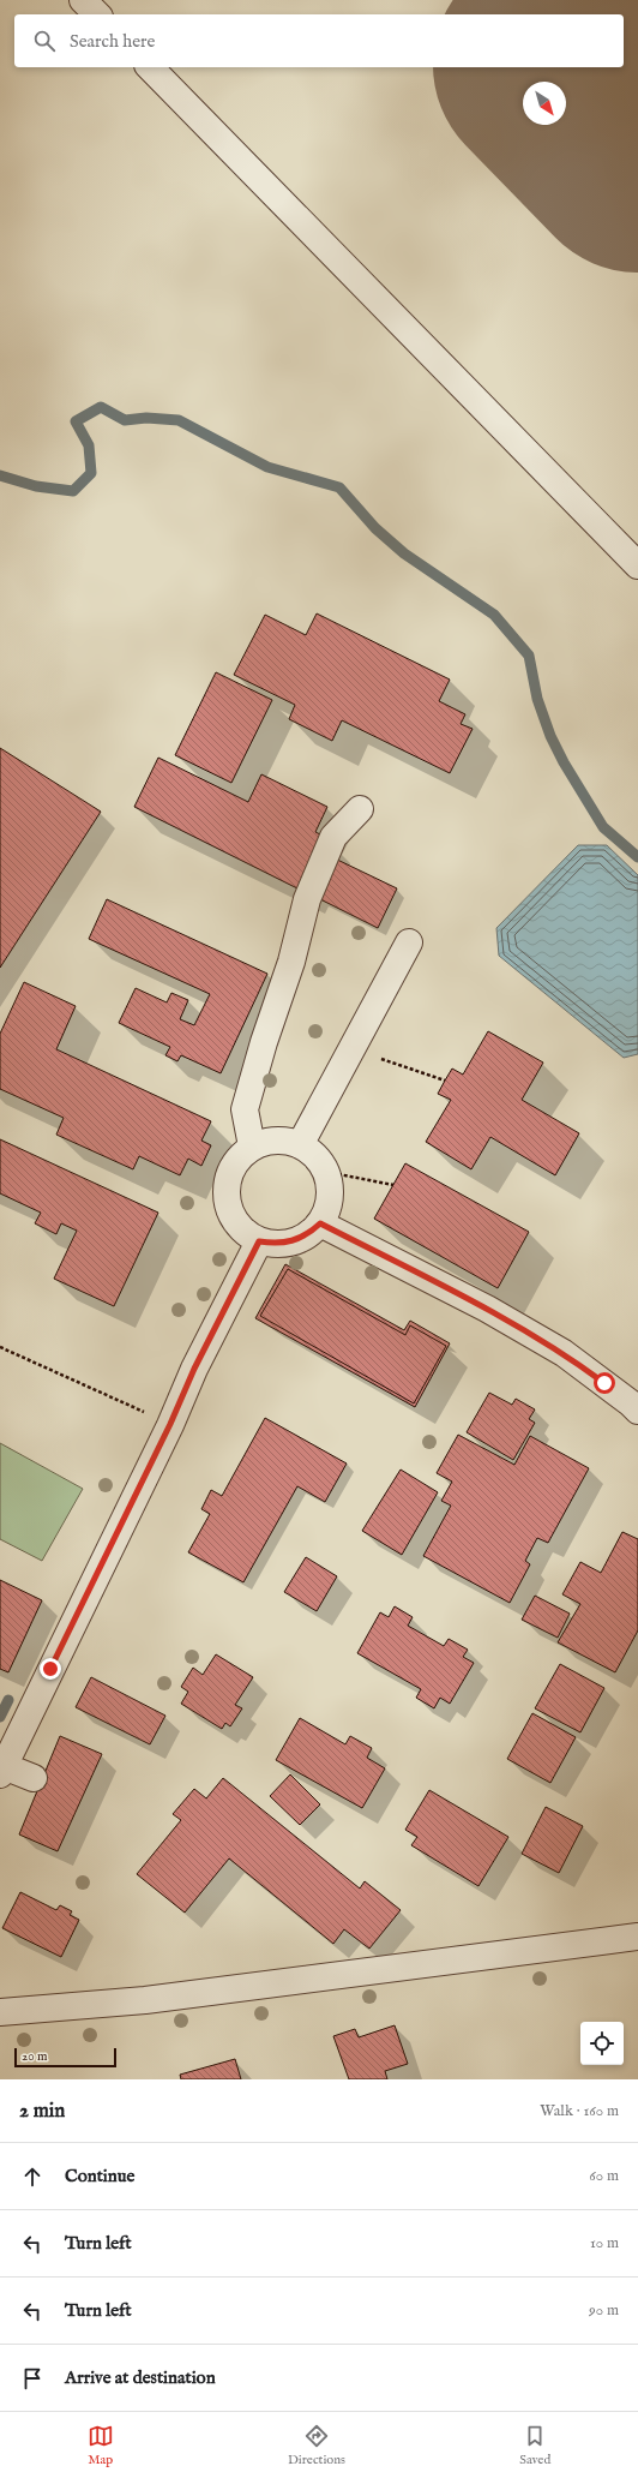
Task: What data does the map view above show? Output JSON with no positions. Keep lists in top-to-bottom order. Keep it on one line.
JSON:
{"scale_bar":"20 m","north":"bottom right","page":{"search":"Search here","scale":"20 m","heading":["2 min","Walk · 160 m"],"list":[["Continue","60 m"],["Turn left","10 m"],["Turn left","90 m"],"Arrive at destination"],"nav":["Map","Directions","Saved"]}}
